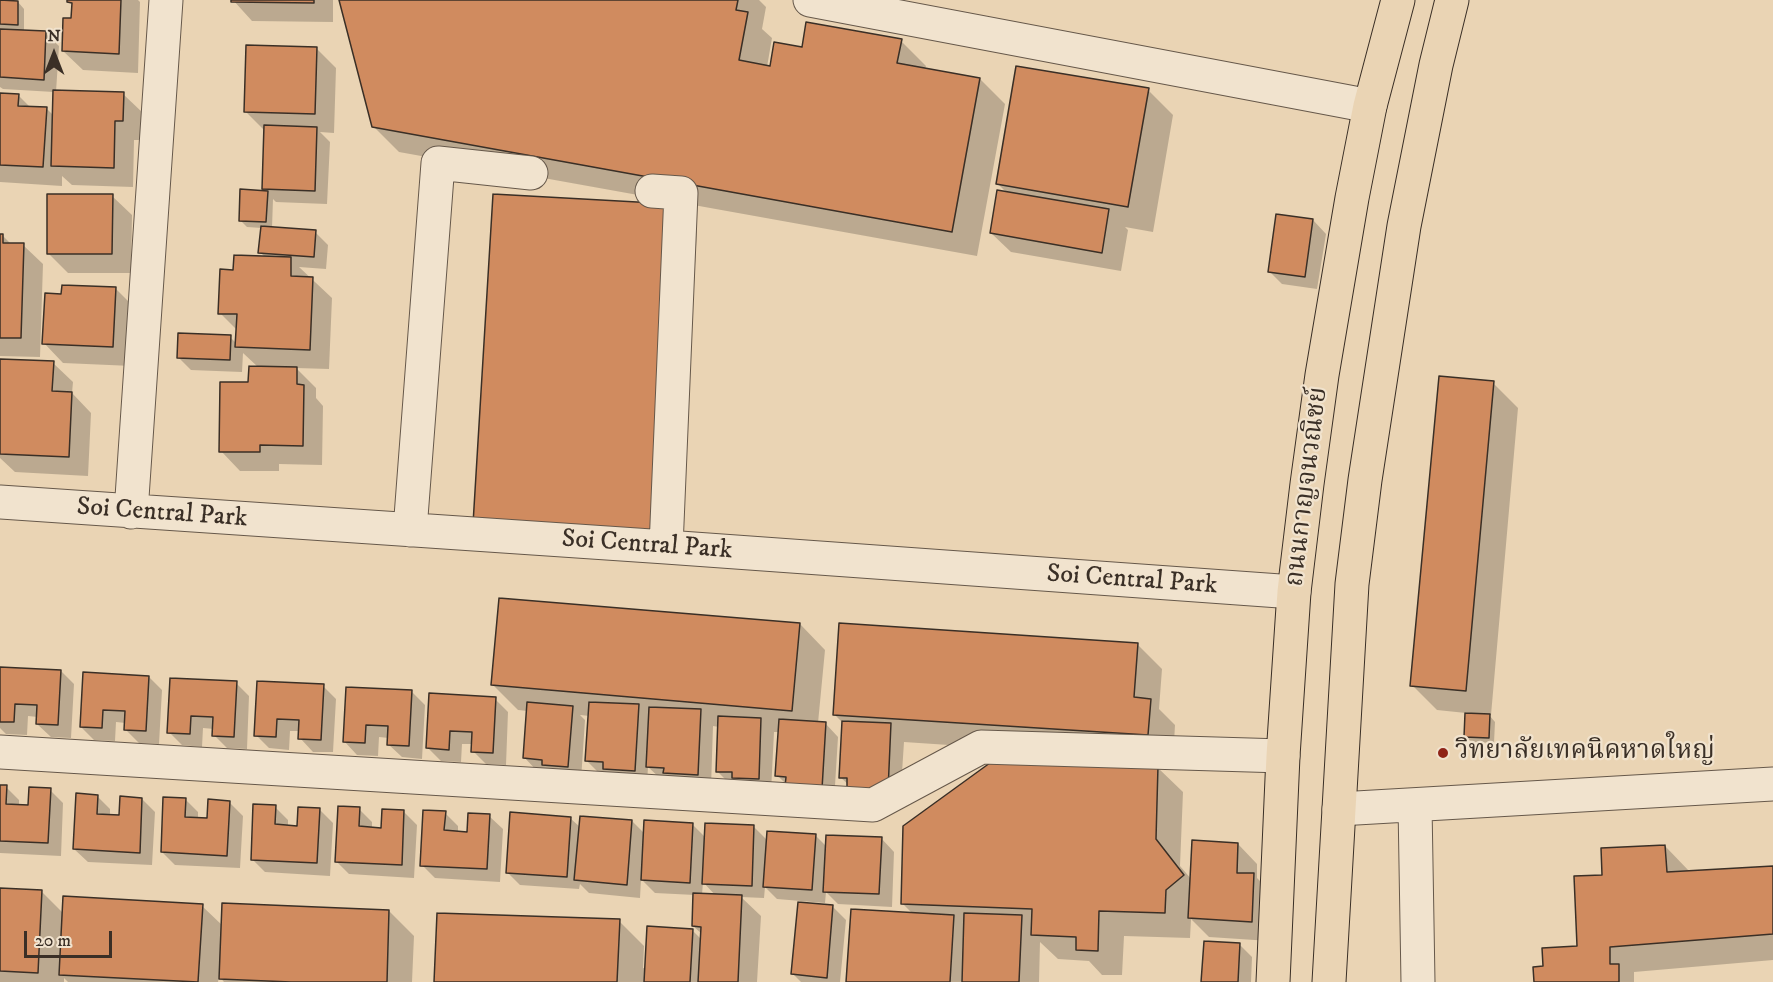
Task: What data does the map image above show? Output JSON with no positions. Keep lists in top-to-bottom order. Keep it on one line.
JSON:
{"streets":{"main road":["ถนนกาญจนวณิชย์"],"street":["Soi Central Park"]},"crossings":[["ถนนกาญจนวณิชย์","Soi Central Park"]],"places":["วิทยาลัยเทคนิคหาดใหญ่"],"scale_bar":"20 m","north":"top"}
